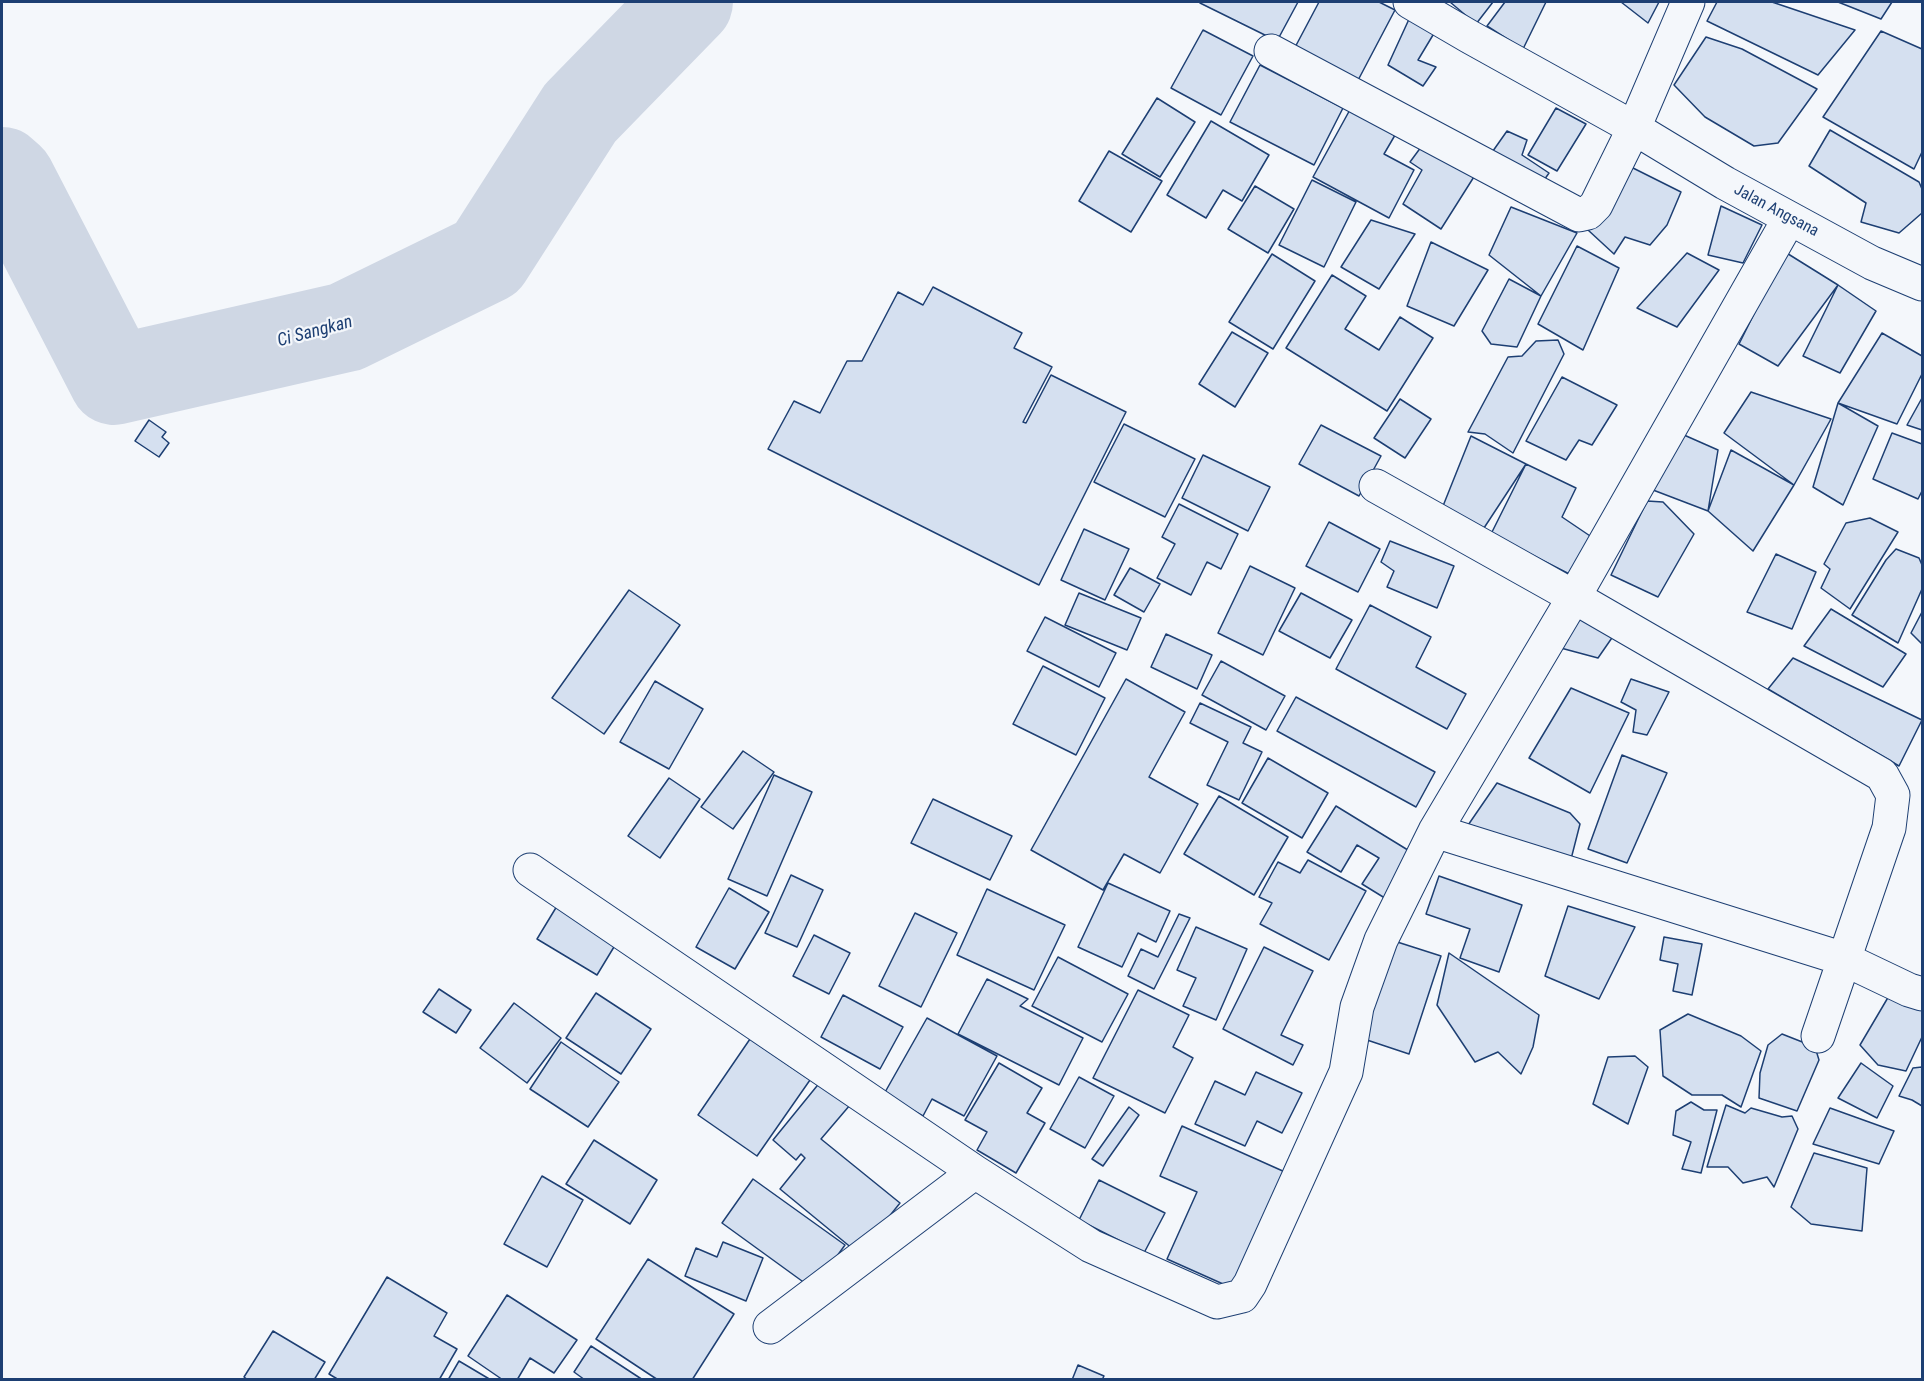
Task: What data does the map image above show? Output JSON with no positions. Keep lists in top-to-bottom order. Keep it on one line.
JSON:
{"streets":{"street":["Jalan Angsana"]},"water":["Ci Sangkan"]}
